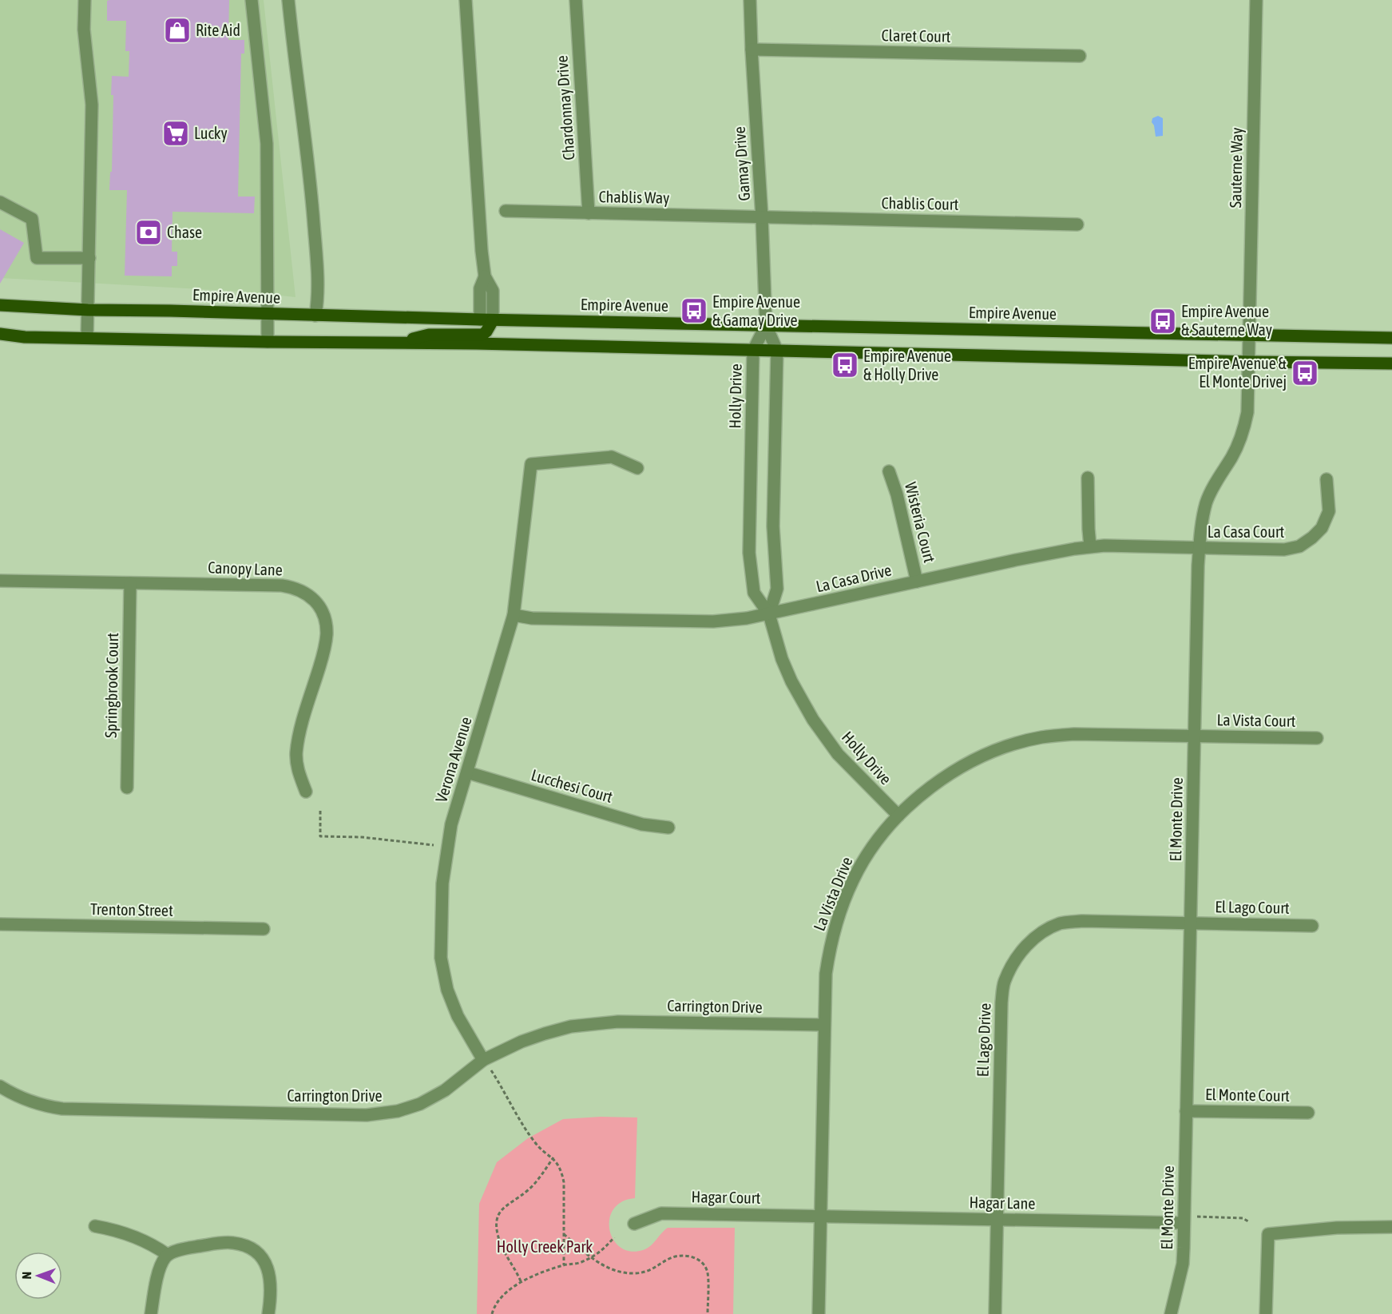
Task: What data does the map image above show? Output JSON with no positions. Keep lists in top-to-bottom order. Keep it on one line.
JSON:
{"streets":{"main road":["Empire Avenue"],"street":["Claret Court","Chardonnay Drive","Gamay Drive","Sauterne Way","Chablis Way","Chablis Court","Holly Drive","Wisteria Court","La Casa Court","Canopy Lane","La Casa Drive","Springbrook Court","La Vista Court","Verona Avenue","Lucchesi Court","El Monte Drive","La Vista Drive","El Lago Court","Trenton Street","Carrington Drive","El Lago Drive","El Monte Court","Hagar Court","Hagar Lane"]},"crossings":[["Claret Court","Gamay Drive"],["Chardonnay Drive","Chablis Way"],["Gamay Drive","Chablis Way"],["Gamay Drive","Chablis Court"],["Gamay Drive","Empire Avenue"],["Gamay Drive","Holly Drive"],["Sauterne Way","Empire Avenue"],["Sauterne Way","El Monte Drive"],["Chablis Way","Chablis Court"],["Empire Avenue","Holly Drive"],["Empire Avenue","El Monte Drive"],["Holly Drive","La Casa Drive"],["Holly Drive","La Vista Drive"],["Wisteria Court","La Casa Drive"],["La Casa Court","La Casa Drive"],["La Casa Court","El Monte Drive"],["Canopy Lane","Springbrook Court"],["La Casa Drive","Verona Avenue"],["La Casa Drive","El Monte Drive"],["La Vista Court","El Monte Drive"],["La Vista Court","La Vista Drive"],["Verona Avenue","Lucchesi Court"],["Verona Avenue","Carrington Drive"],["El Monte Drive","La Vista Drive"],["El Monte Drive","El Lago Court"],["El Monte Drive","El Lago Drive"],["El Monte Drive","El Monte Court"],["El Monte Drive","Hagar Lane"],["La Vista Drive","Carrington Drive"],["La Vista Drive","Hagar Court"],["La Vista Drive","Hagar Lane"],["El Lago Court","El Lago Drive"],["El Lago Drive","Hagar Lane"],["Hagar Court","Hagar Lane"]],"parks":["Holly Creek Park"],"places":{"shop":["Rite Aid"],"supermarket":["Lucky"],"bank":["Chase"],"bus stop":["Empire Avenue & Gamay Drive","Empire Avenue & Sauterne Way","Empire Avenue & Holly Drive","Empire Avenue & El Monte Drivej"]},"north":"left"}
